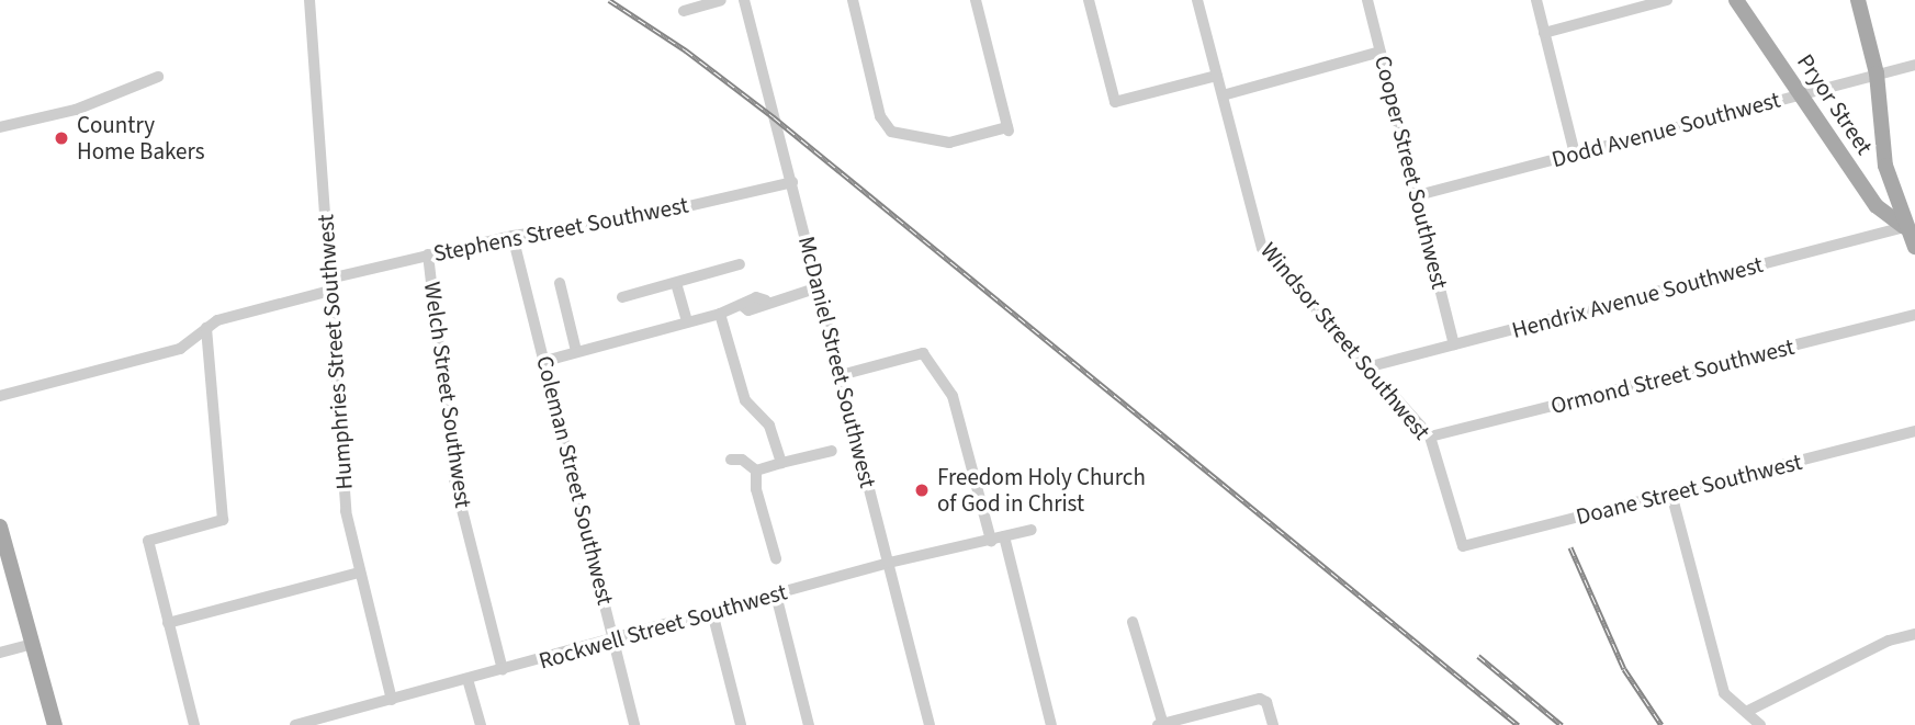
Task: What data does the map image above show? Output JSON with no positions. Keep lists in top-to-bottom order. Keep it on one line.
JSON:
{"streets":{"main road":["Pryor Street"],"street":["Dodd Avenue Southwest","Cooper Street Southwest","Stephens Street Southwest","Hendrix Avenue Southwest","Windsor Street Southwest","Humphries Street Southwest","McDaniel Street Southwest","Ormond Street Southwest","Welch Street Southwest","Coleman Street Southwest","Doane Street Southwest","Rockwell Street Southwest"]},"crossings":[["Pryor Street","Dodd Avenue Southwest"],["Pryor Street","Hendrix Avenue Southwest"],["Dodd Avenue Southwest","Cooper Street Southwest"],["Cooper Street Southwest","Hendrix Avenue Southwest"],["Stephens Street Southwest","Humphries Street Southwest"],["Stephens Street Southwest","McDaniel Street Southwest"],["Stephens Street Southwest","Welch Street Southwest"],["Stephens Street Southwest","Coleman Street Southwest"],["Hendrix Avenue Southwest","Windsor Street Southwest"],["Windsor Street Southwest","Ormond Street Southwest"],["Windsor Street Southwest","Doane Street Southwest"],["Humphries Street Southwest","Rockwell Street Southwest"],["McDaniel Street Southwest","Rockwell Street Southwest"],["Welch Street Southwest","Rockwell Street Southwest"],["Coleman Street Southwest","Rockwell Street Southwest"]],"places":["Country Home Bakers","Freedom Holy Church of God in Christ"]}
